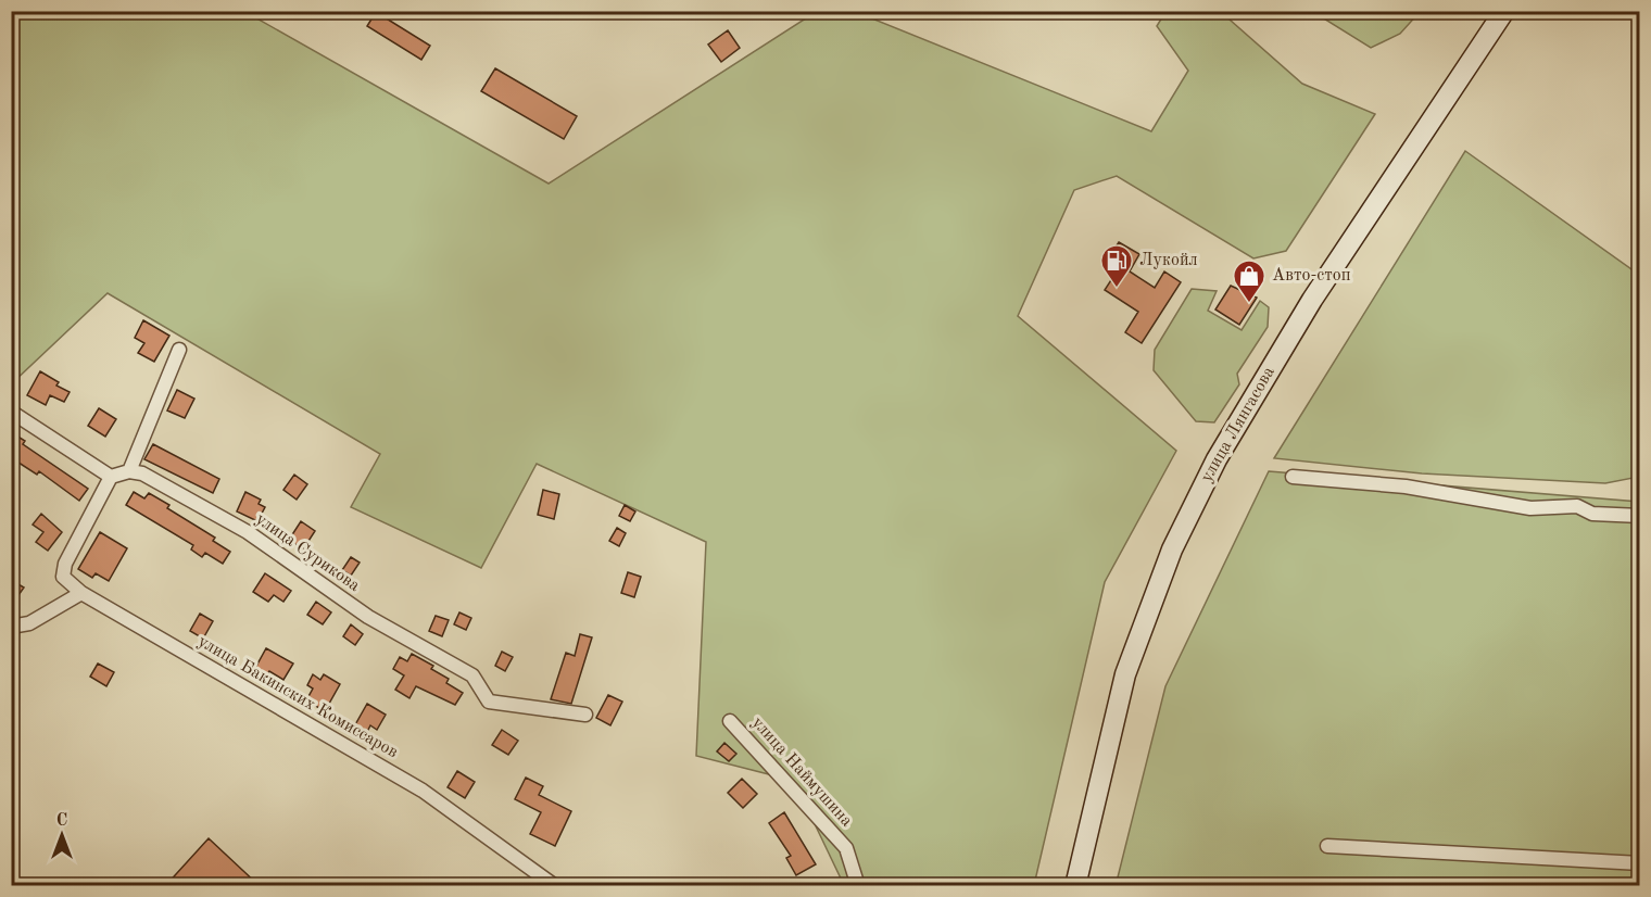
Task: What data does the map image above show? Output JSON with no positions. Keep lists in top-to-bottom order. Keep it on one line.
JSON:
{"streets":{"main road":["улица Лянгасова"],"street":["улица Сурикова","улица Бакинских Комиссаров","улица Наймушина"]},"places":{"fuel station":["Лукойл"],"shop":["Авто-стоп"]},"north":"top"}
